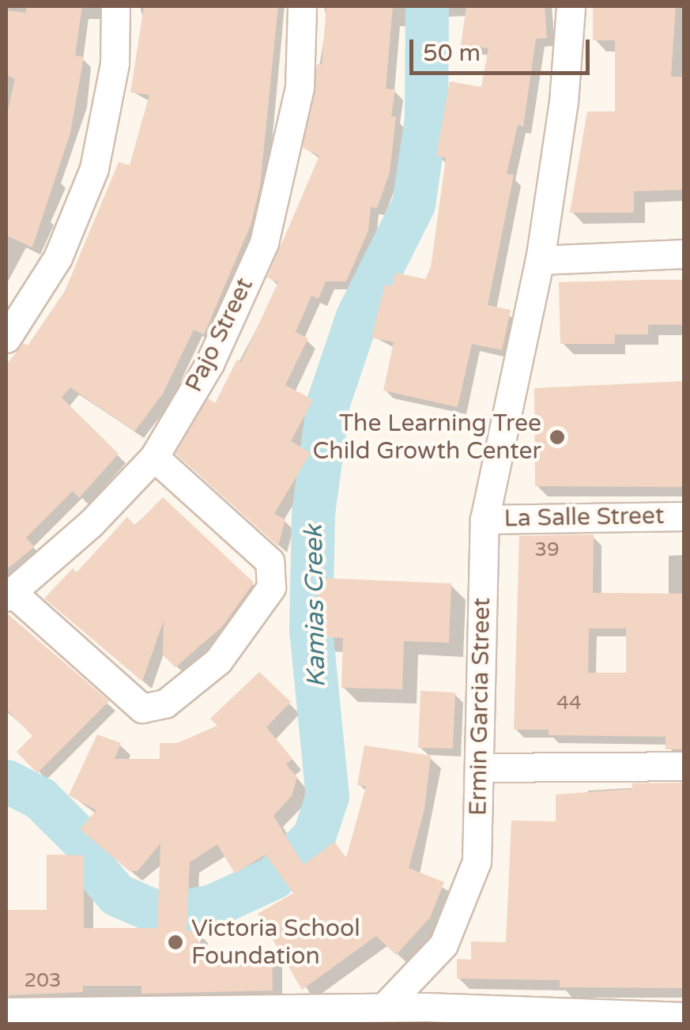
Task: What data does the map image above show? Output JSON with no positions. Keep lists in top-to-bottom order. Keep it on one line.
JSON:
{"streets":{"street":["Pajo Street","La Salle Street","Ermin Garcia Street"]},"crossings":[["La Salle Street","Ermin Garcia Street"]],"water":["Kamias Creek"],"places":["The Learning Tree Child Growth Center","Victoria School Foundation"],"house_numbers":["39","44","203"],"scale_bar":"50 m"}
